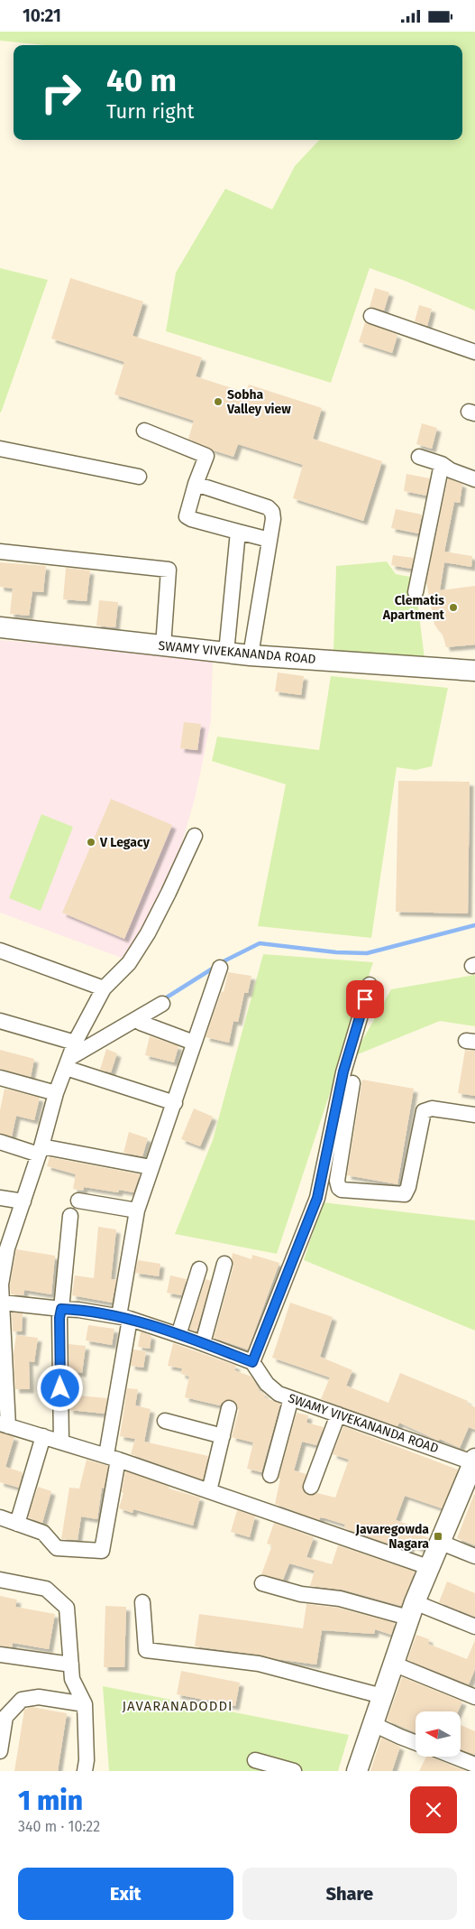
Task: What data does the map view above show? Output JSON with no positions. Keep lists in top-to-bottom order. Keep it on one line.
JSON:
{"streets":{"street":["SWAMY VIVEKANANDA ROAD"]},"districts":["JAVARANADODDI"],"places":{"other":["Sobha Valley view","Clematis Apartment","V Legacy"],"transit":["Javaregowda Nagara"]},"north":"left","page":{"status":"10:21","turn":["40 m","Turn right"],"heading":["1 min","340 m · 10:22"],"buttons":["Exit","Share"]}}
